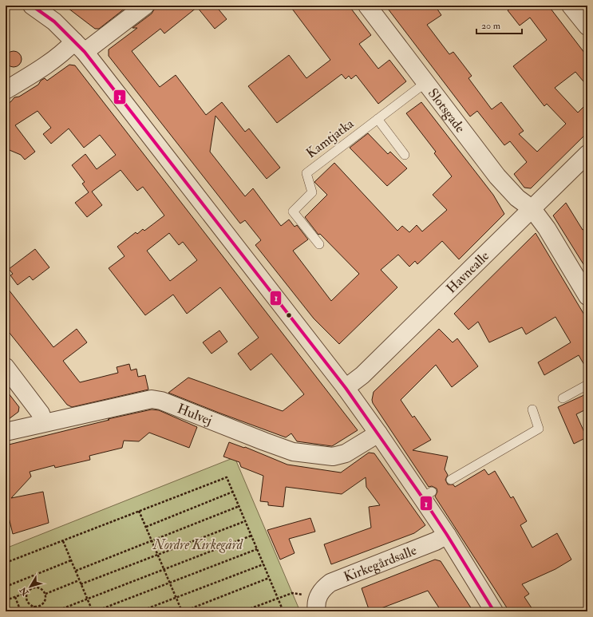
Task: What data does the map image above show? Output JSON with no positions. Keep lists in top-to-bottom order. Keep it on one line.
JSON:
{"streets":{"street":["Slotsgade","Havnealle","Hulvej","Kirkegårdsalle"],"lane":["Kamtjatka"]},"crossings":[["Slotsgade","Kamtjatka"],["Slotsgade","Havnealle"]],"parks":["Nordre Kirkegård"],"lines":["transit line 1"],"scale_bar":"20 m","north":"bottom left"}
